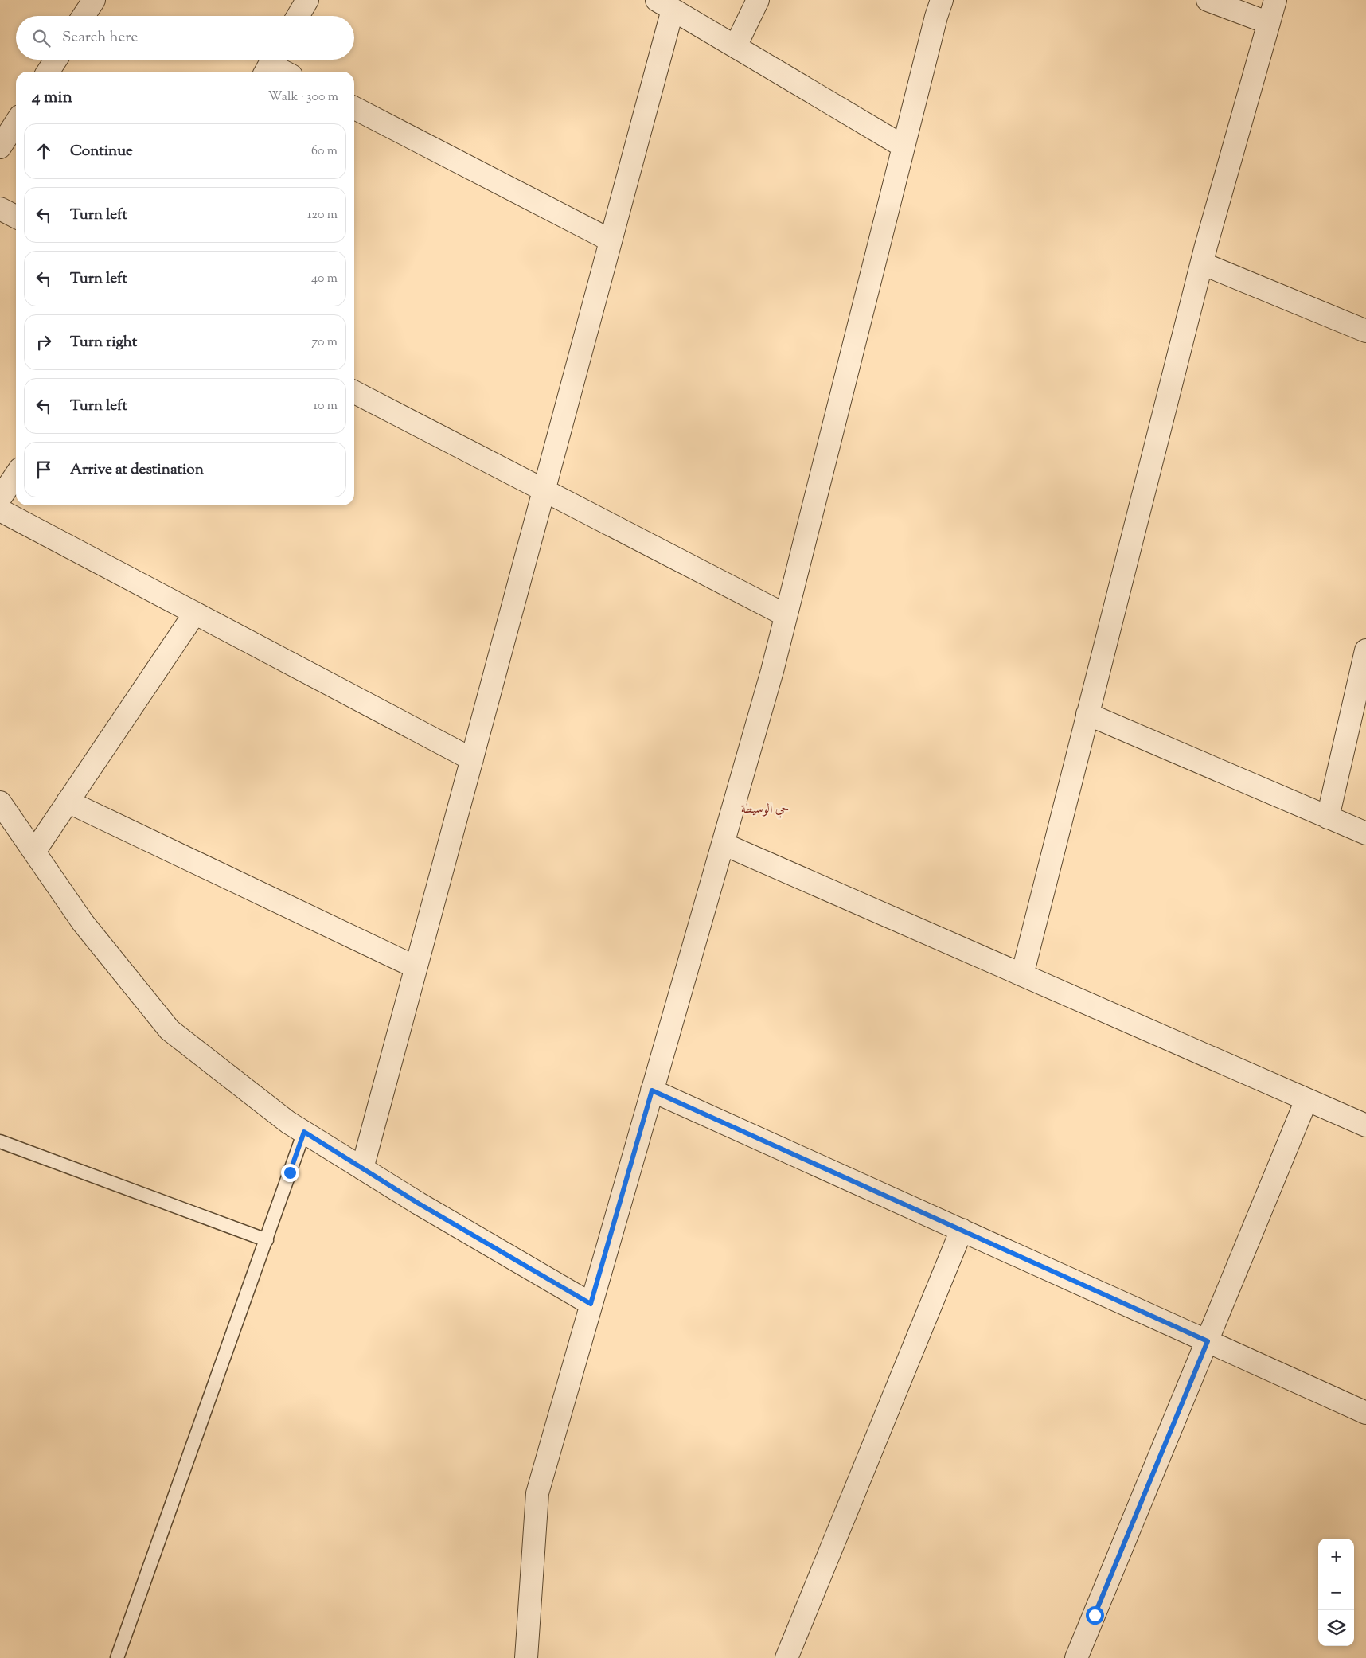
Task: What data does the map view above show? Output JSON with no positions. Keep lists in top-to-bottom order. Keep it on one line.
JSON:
{"districts":["حي الوسيطة"],"page":{"search":"Search here","heading":["4 min","Walk · 300 m"],"list":[["Continue","60 m"],["Turn left","120 m"],["Turn left","40 m"],["Turn right","70 m"],["Turn left","10 m"],"Arrive at destination"],"map_buttons":["+","−"]}}
